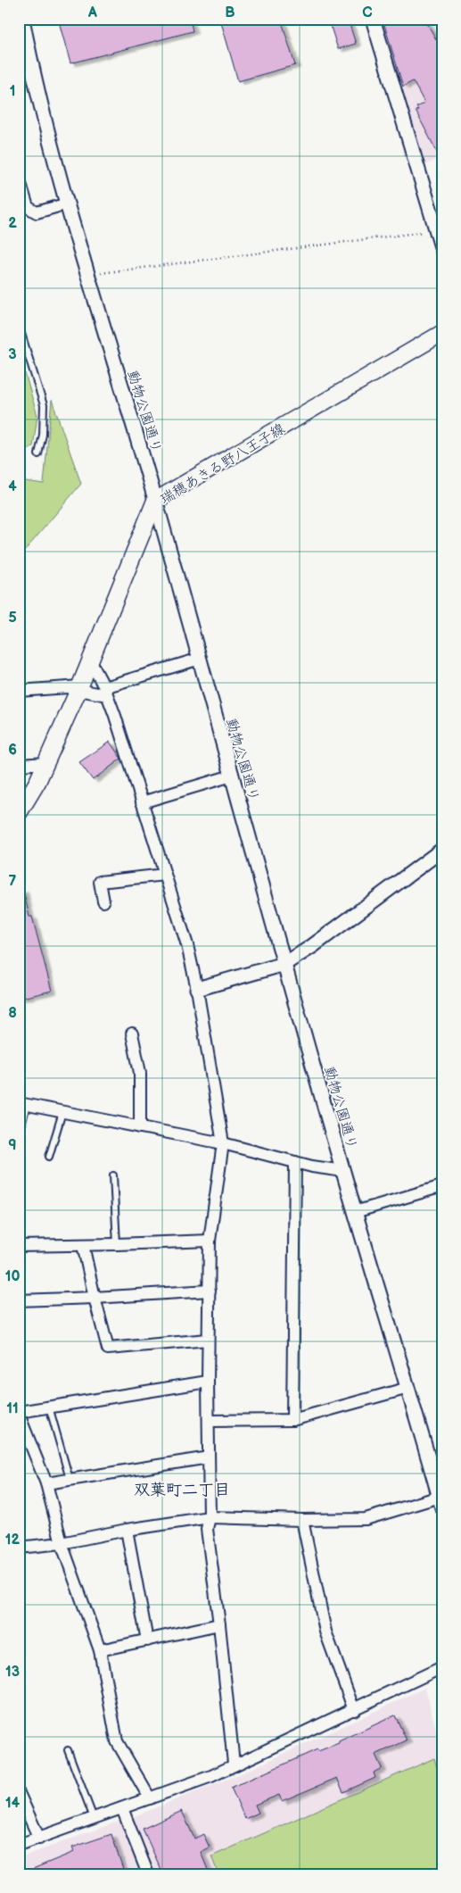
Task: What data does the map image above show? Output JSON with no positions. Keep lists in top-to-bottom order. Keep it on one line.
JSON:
{"streets":{"main road":["瑞穂あきる野八王子線"],"street":["動物公園通り"]},"crossings":[["動物公園通り","瑞穂あきる野八王子線"]],"districts":["双葉町二丁目"],"grid":{"columns":["A","B","C"],"rows":["1","2","3","4","5","6","7","8","9","10","11","12","13","14"]}}
